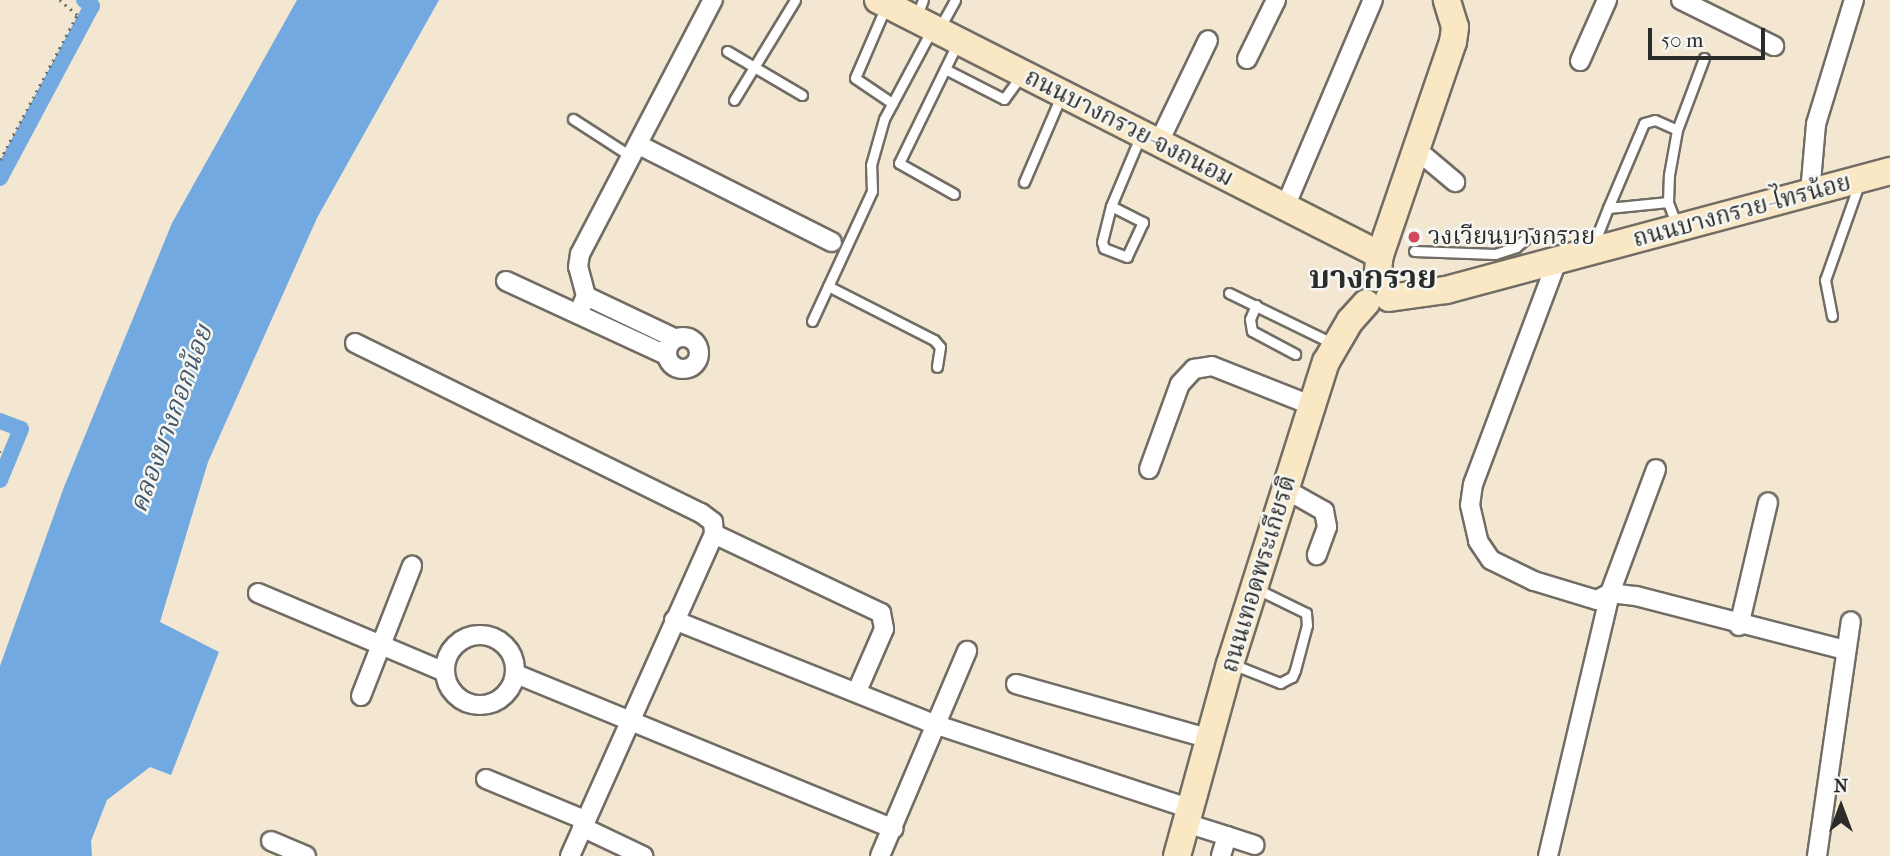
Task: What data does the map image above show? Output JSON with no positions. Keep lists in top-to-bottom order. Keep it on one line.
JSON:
{"streets":{"main road":["ถนนบางกรวย-จงถนอม","ถนนบางกรวย-ไทรน้อย","ถนนเทอดพระเกียรติ"]},"crossings":[["ถนนบางกรวย-จงถนอม","ถนนบางกรวย-ไทรน้อย"],["ถนนบางกรวย-จงถนอม","ถนนเทอดพระเกียรติ"],["ถนนบางกรวย-ไทรน้อย","ถนนเทอดพระเกียรติ"]],"districts":["บางกรวย"],"water":["คลองบางกอกน้อย"],"places":["วงเวียนบางกรวย"],"scale_bar":"50 m","north":"top"}
